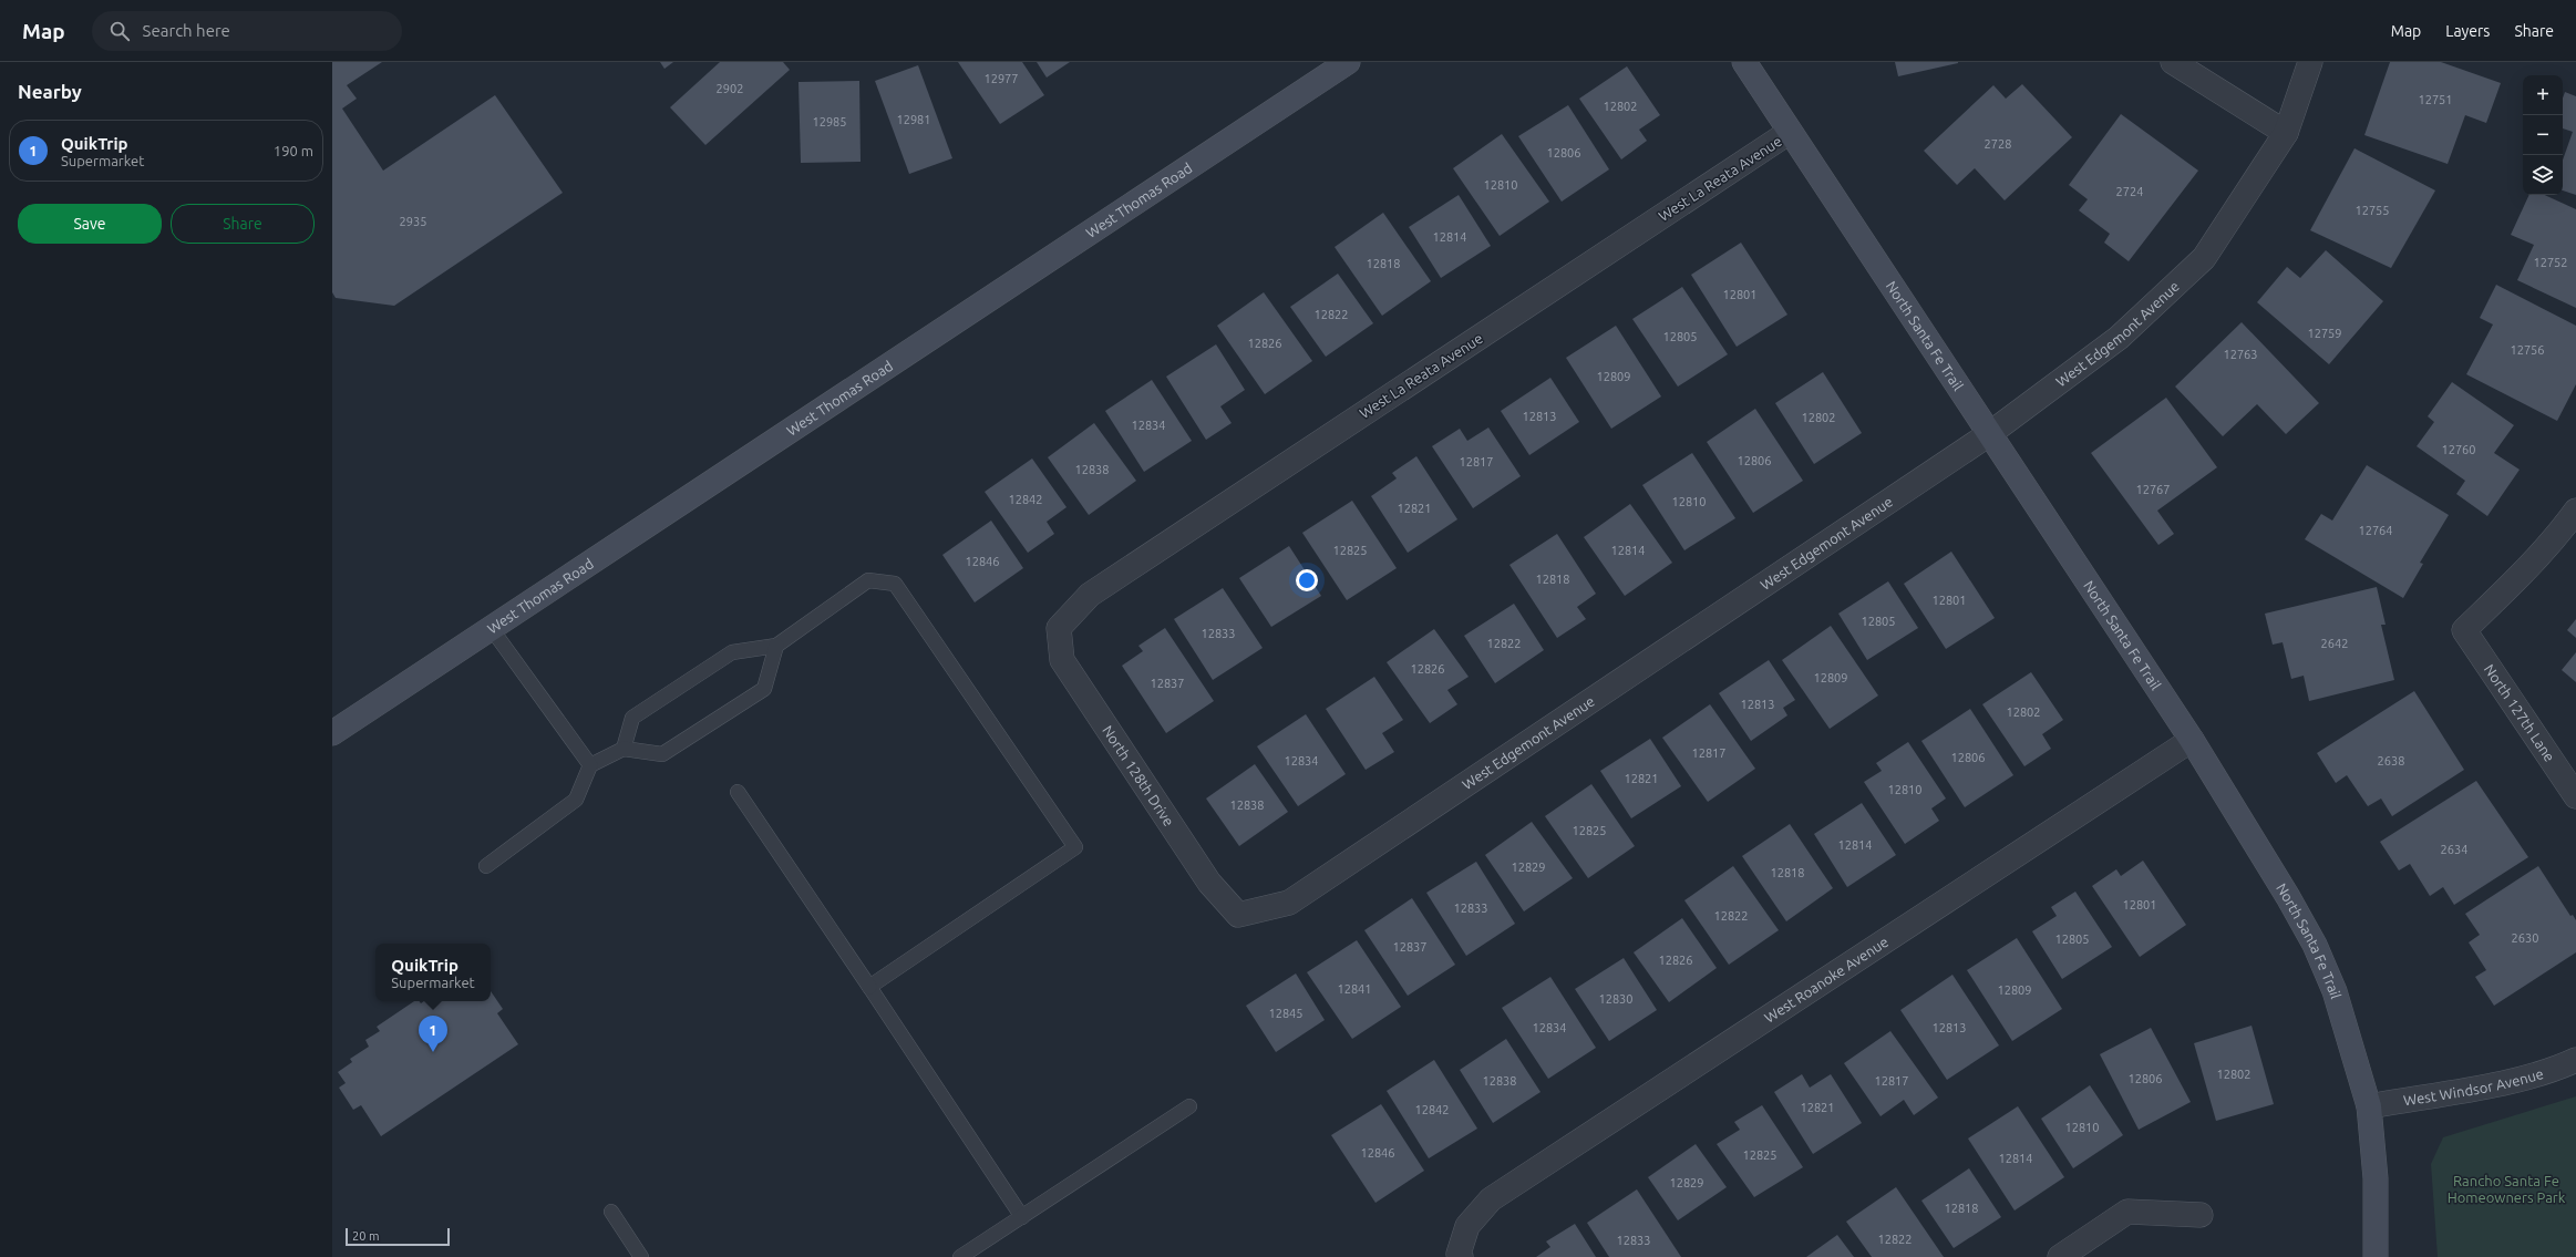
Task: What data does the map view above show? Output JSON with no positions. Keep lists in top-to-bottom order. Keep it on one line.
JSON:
{"streets":{"street":["West La Reata Avenue","West Thomas Road","West Edgemont Avenue","North Santa Fe Trail","North 127th Lane","North 128th Drive","West Roanoke Avenue","West Windsor Avenue"]},"crossings":[["West La Reata Avenue","North Santa Fe Trail"],["West La Reata Avenue","North 128th Drive"],["West Edgemont Avenue","North Santa Fe Trail"],["West Edgemont Avenue","North 128th Drive"],["North Santa Fe Trail","West Roanoke Avenue"],["North Santa Fe Trail","West Windsor Avenue"]],"parks":["Rancho Santa Fe Homeowners Park"],"house_numbers":["12977","2902","12751","12802","12981","12985","2728","12806","12810","2724","12755","2935","12814","12752","12818","12801","12822","12759","12805","12826","12756","12763","12809","12813","12802","12834","12760","12806","12817","12838","12767","12842","12810","12821","12764","12825","12814","12846","12818","12801","12805","12833","12822","2642","12826","12809","12837","12813","12802","12817","12806","12834","2638","12821","12810","12838","12825","12814","2634","12829","12818","12801","12833","12822","2630","12805","12837","12826","12841","12809","12830","12845","12834","12813","12802","12806","12838","12817","12821","12842","12810","12846","12825","12814","12829","12818","12822","12833"],"scale_bar":"20 m","page":{"header":"Map","search":"Search here","nav":["Map","Layers","Share"],"heading":"Nearby","map_buttons":["+","−"],"list":[{"mark":"1","name":"QuikTrip","note":"Supermarket","value":"190 m"}],"buttons":["Save","Share"],"popup":["QuikTrip","Supermarket"],"pins":"1","scale":"20 m"}}
